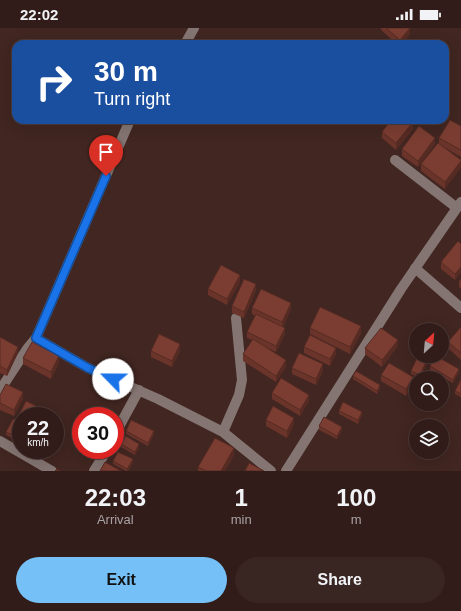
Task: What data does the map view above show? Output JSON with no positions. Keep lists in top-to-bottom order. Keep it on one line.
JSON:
{"north":"top right","page":{"status":"22:02","turn":["30 m","Turn right"],"speed":"22 km/h","limit":"30","eta":["22:03","Arrival","1","min","100","m"],"buttons":["Exit","Share"]}}
